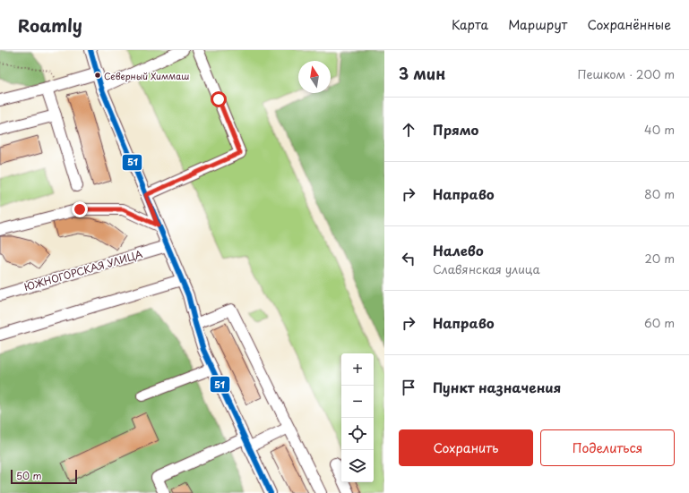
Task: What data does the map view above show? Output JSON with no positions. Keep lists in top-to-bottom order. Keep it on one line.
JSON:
{"streets":{"street":["ЮЖНОГОРСКАЯ УЛИЦА"]},"places":["Северный Химмаш"],"lines":["transit line 51"],"scale_bar":"50 m","north":"top","page":{"header":"Roamly","nav":["Карта","Маршрут","Сохранённые"],"heading":["3 мин","Пешком · 200 m"],"list":[["Прямо","40 m"],["Направо","80 m"],["Налево","Славянская улица","20 m"],["Направо","60 m"],"Пункт назначения"],"map_buttons":["+","−"],"buttons":["Сохранить","Поделиться"],"scale":"50 m"}}
